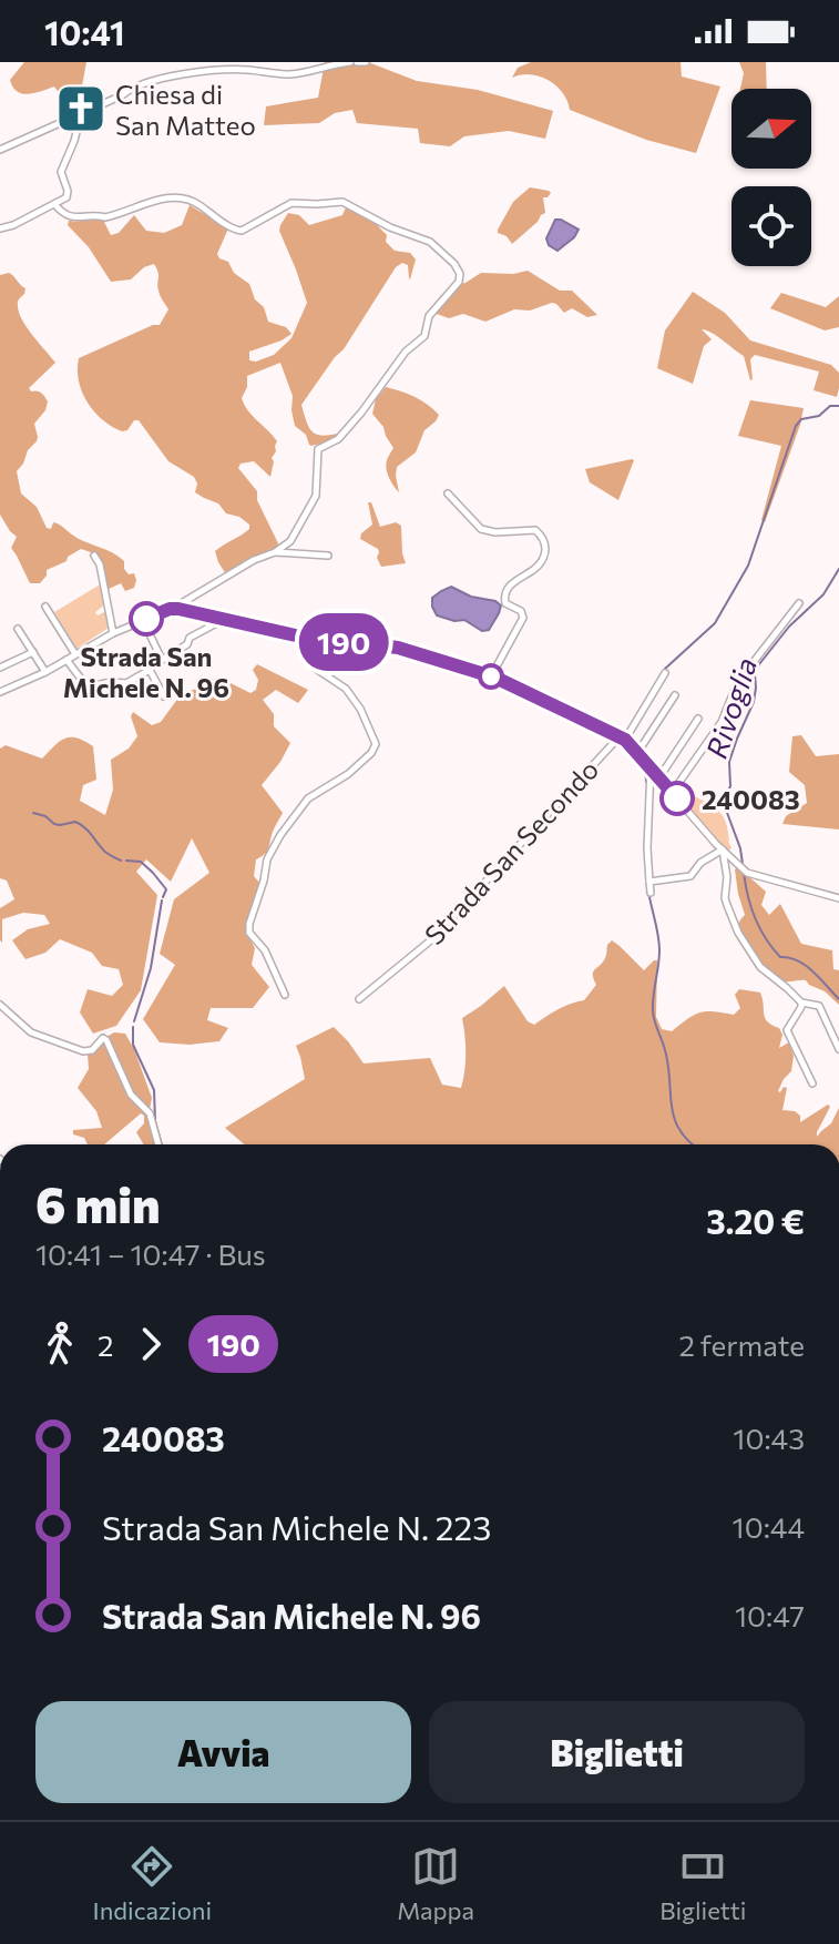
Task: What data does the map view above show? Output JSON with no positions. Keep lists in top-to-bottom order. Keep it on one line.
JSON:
{"streets":{"street":["Strada San Secondo"]},"water":["Rivoglia"],"places":{"church":["Chiesa di San Matteo"],"other":["Strada San Michele N. 96","240083"]},"lines":["bus line 190"],"north":"right","page":{"status":"10:41","on_map":"190","heading":["6 min","10:41 – 10:47 · Bus","3.20 €"],"legs":["2","190","2 fermate"],"list":[{"name":"240083","value":"10:43"},{"name":"Strada San Michele N. 223","value":"10:44"},{"name":"Strada San Michele N. 96","value":"10:47"}],"buttons":["Avvia","Biglietti"],"tabs":["Indicazioni","Mappa","Biglietti"]}}
